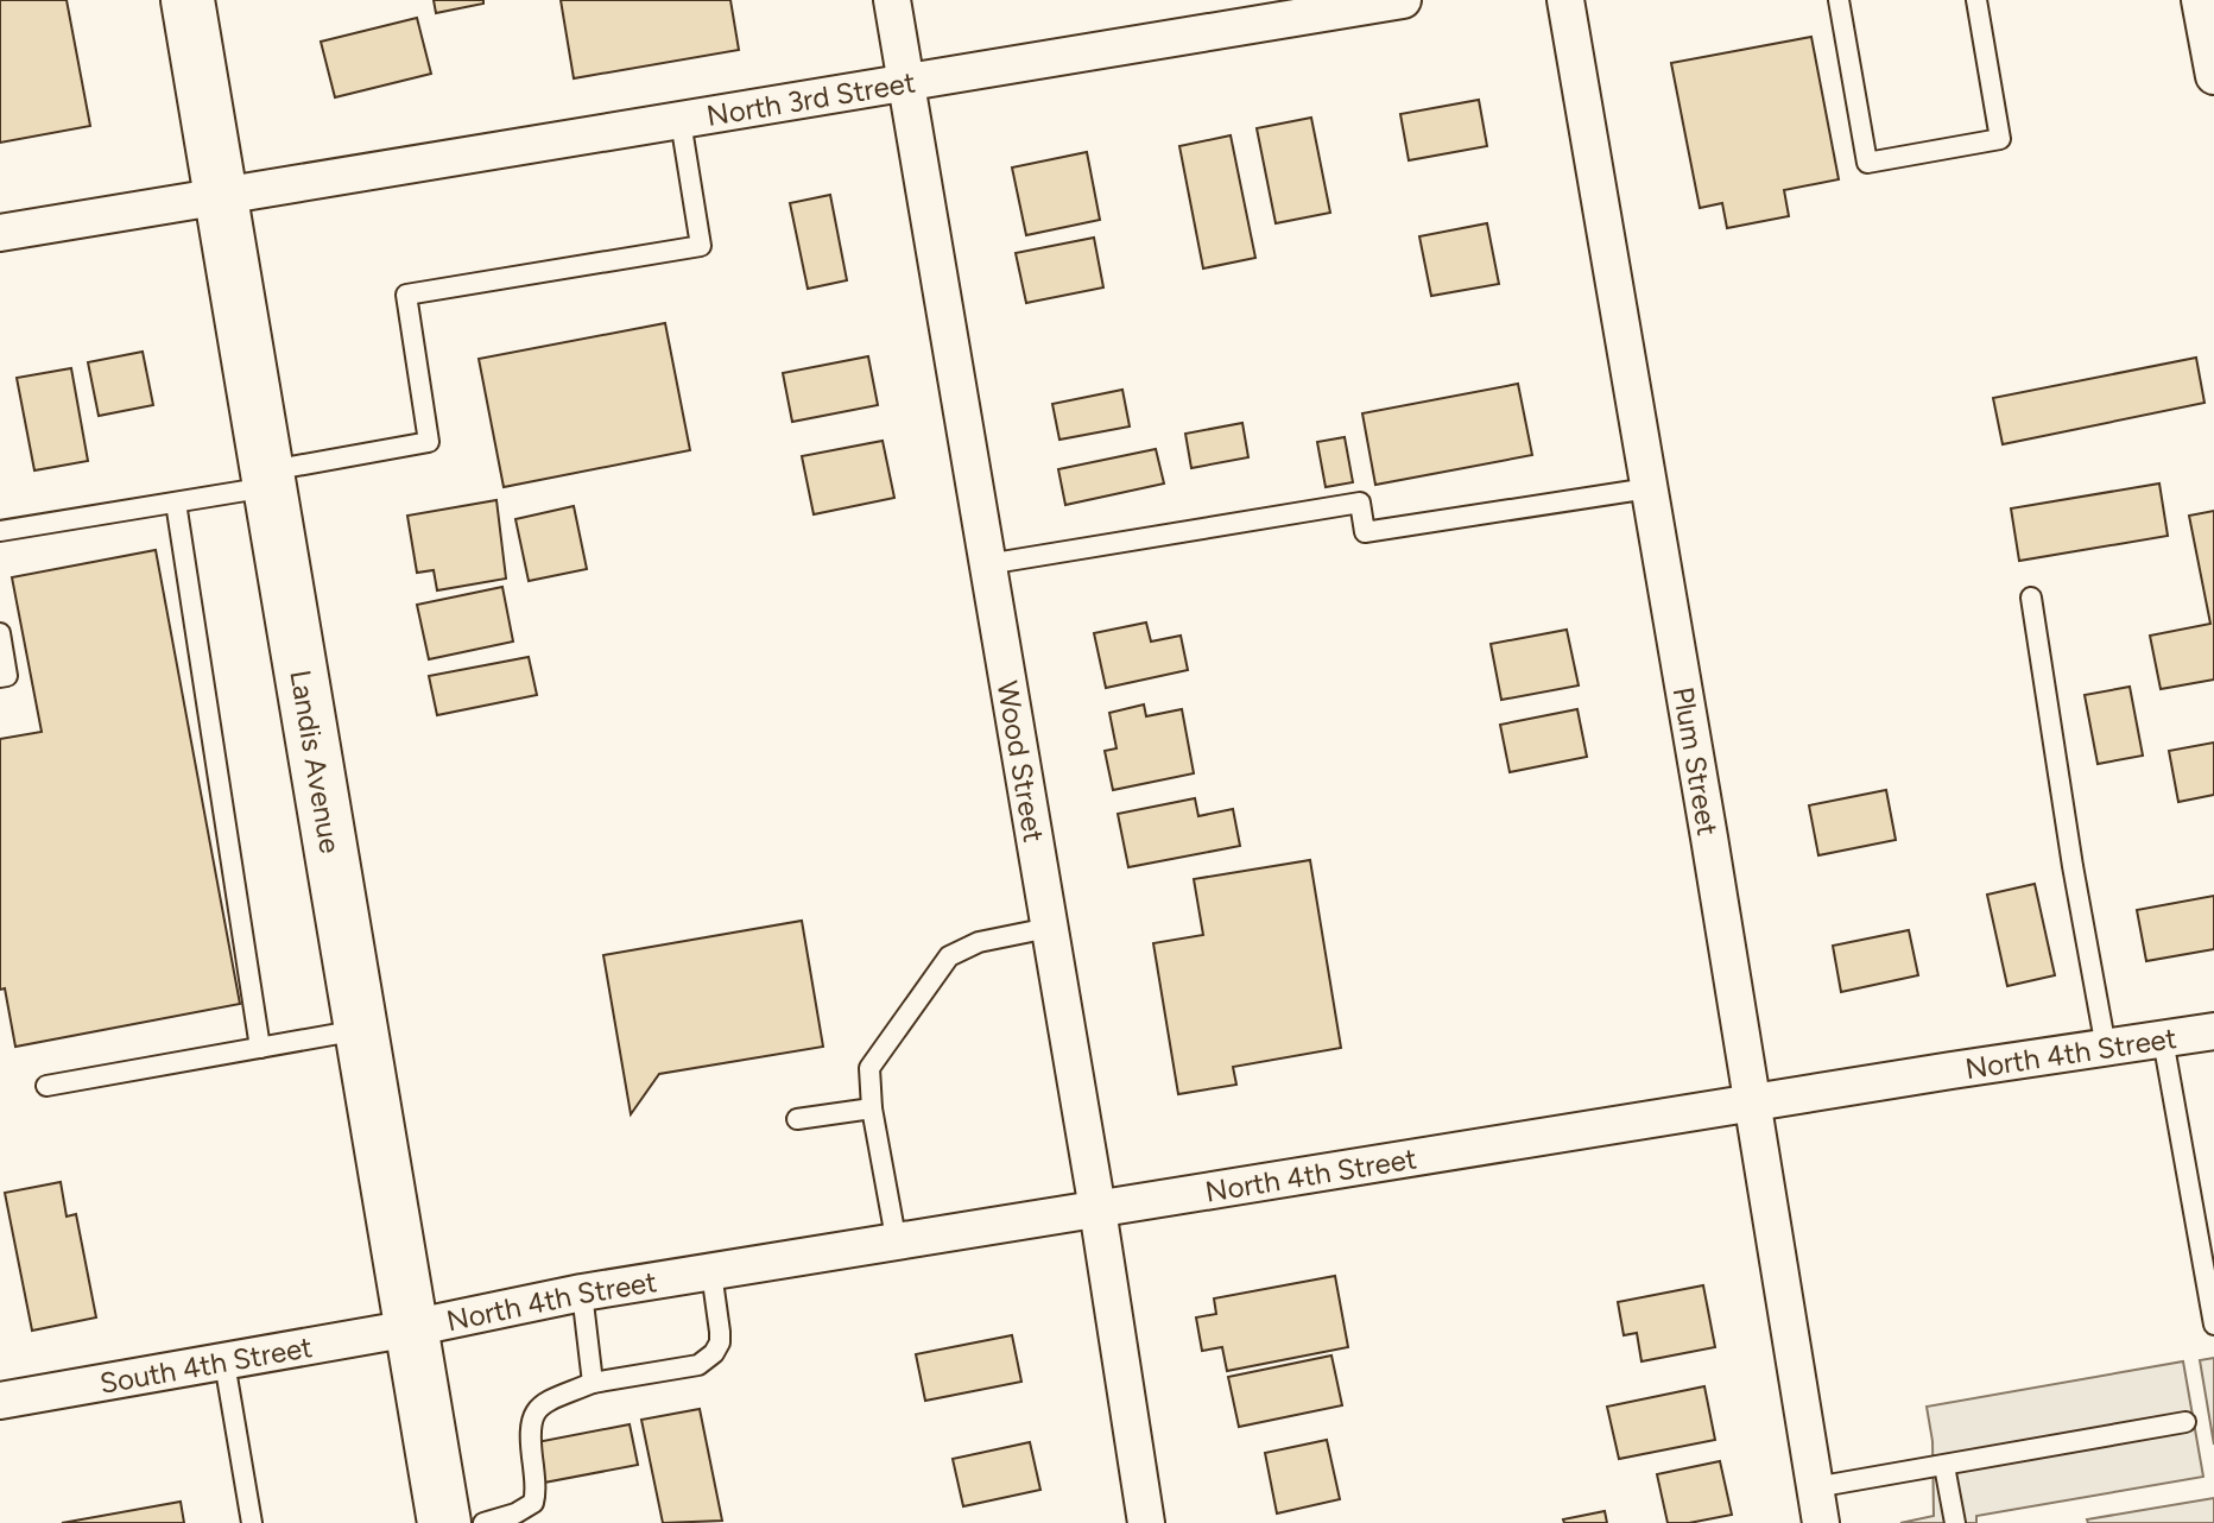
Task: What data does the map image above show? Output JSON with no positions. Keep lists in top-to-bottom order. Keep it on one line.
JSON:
{"streets":{"main road":["Landis Avenue"],"street":["North 3rd Street","Wood Street","Plum Street","North 4th Street","South 4th Street"]},"crossings":[["North 3rd Street","Landis Avenue"],["North 3rd Street","Wood Street"],["Landis Avenue","North 4th Street"],["Landis Avenue","South 4th Street"],["Wood Street","North 4th Street"],["Plum Street","North 4th Street"],["North 4th Street","South 4th Street"]]}
